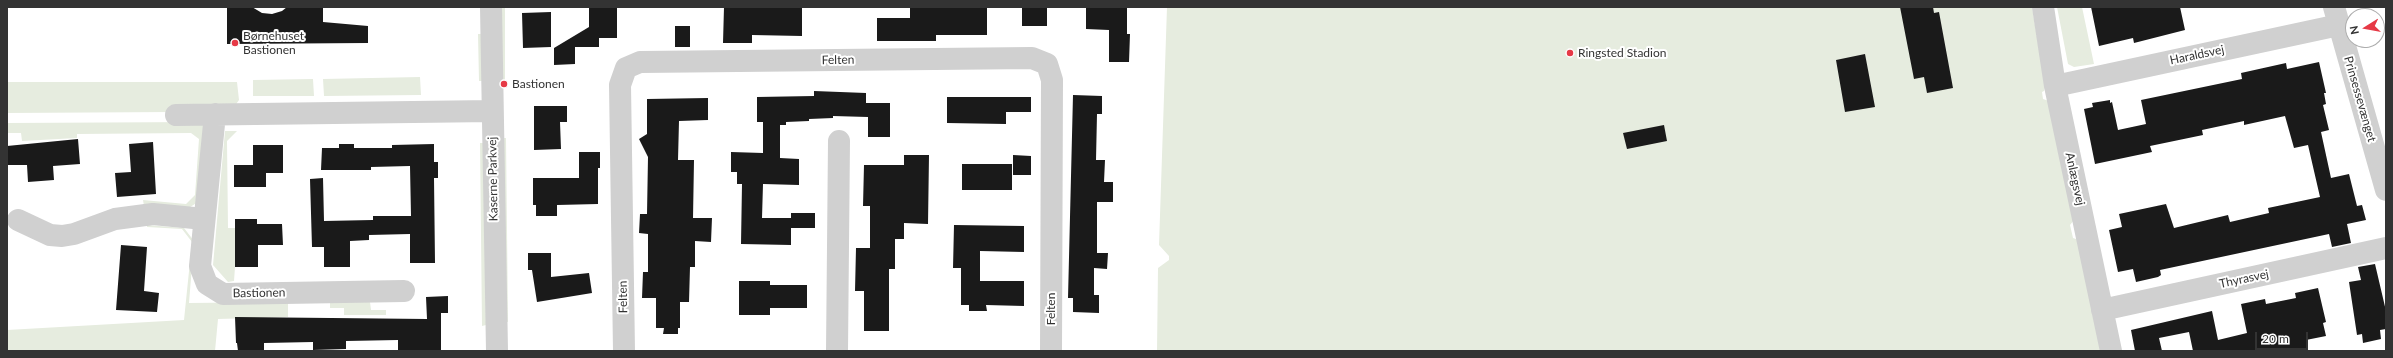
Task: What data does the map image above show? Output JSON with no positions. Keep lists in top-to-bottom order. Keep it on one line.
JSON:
{"streets":{"street":["Haraldsvej","Felten","Prinsessevænget","Kaserne Parkvej","Anlægsvej","Thyrasvej","Bastionen"]},"crossings":[["Haraldsvej","Prinsessevænget"],["Haraldsvej","Anlægsvej"],["Anlægsvej","Thyrasvej"]],"places":["Børnehuset Bastionen","Ringsted Stadion","Bastionen"],"scale_bar":"20 m","north":"left"}
